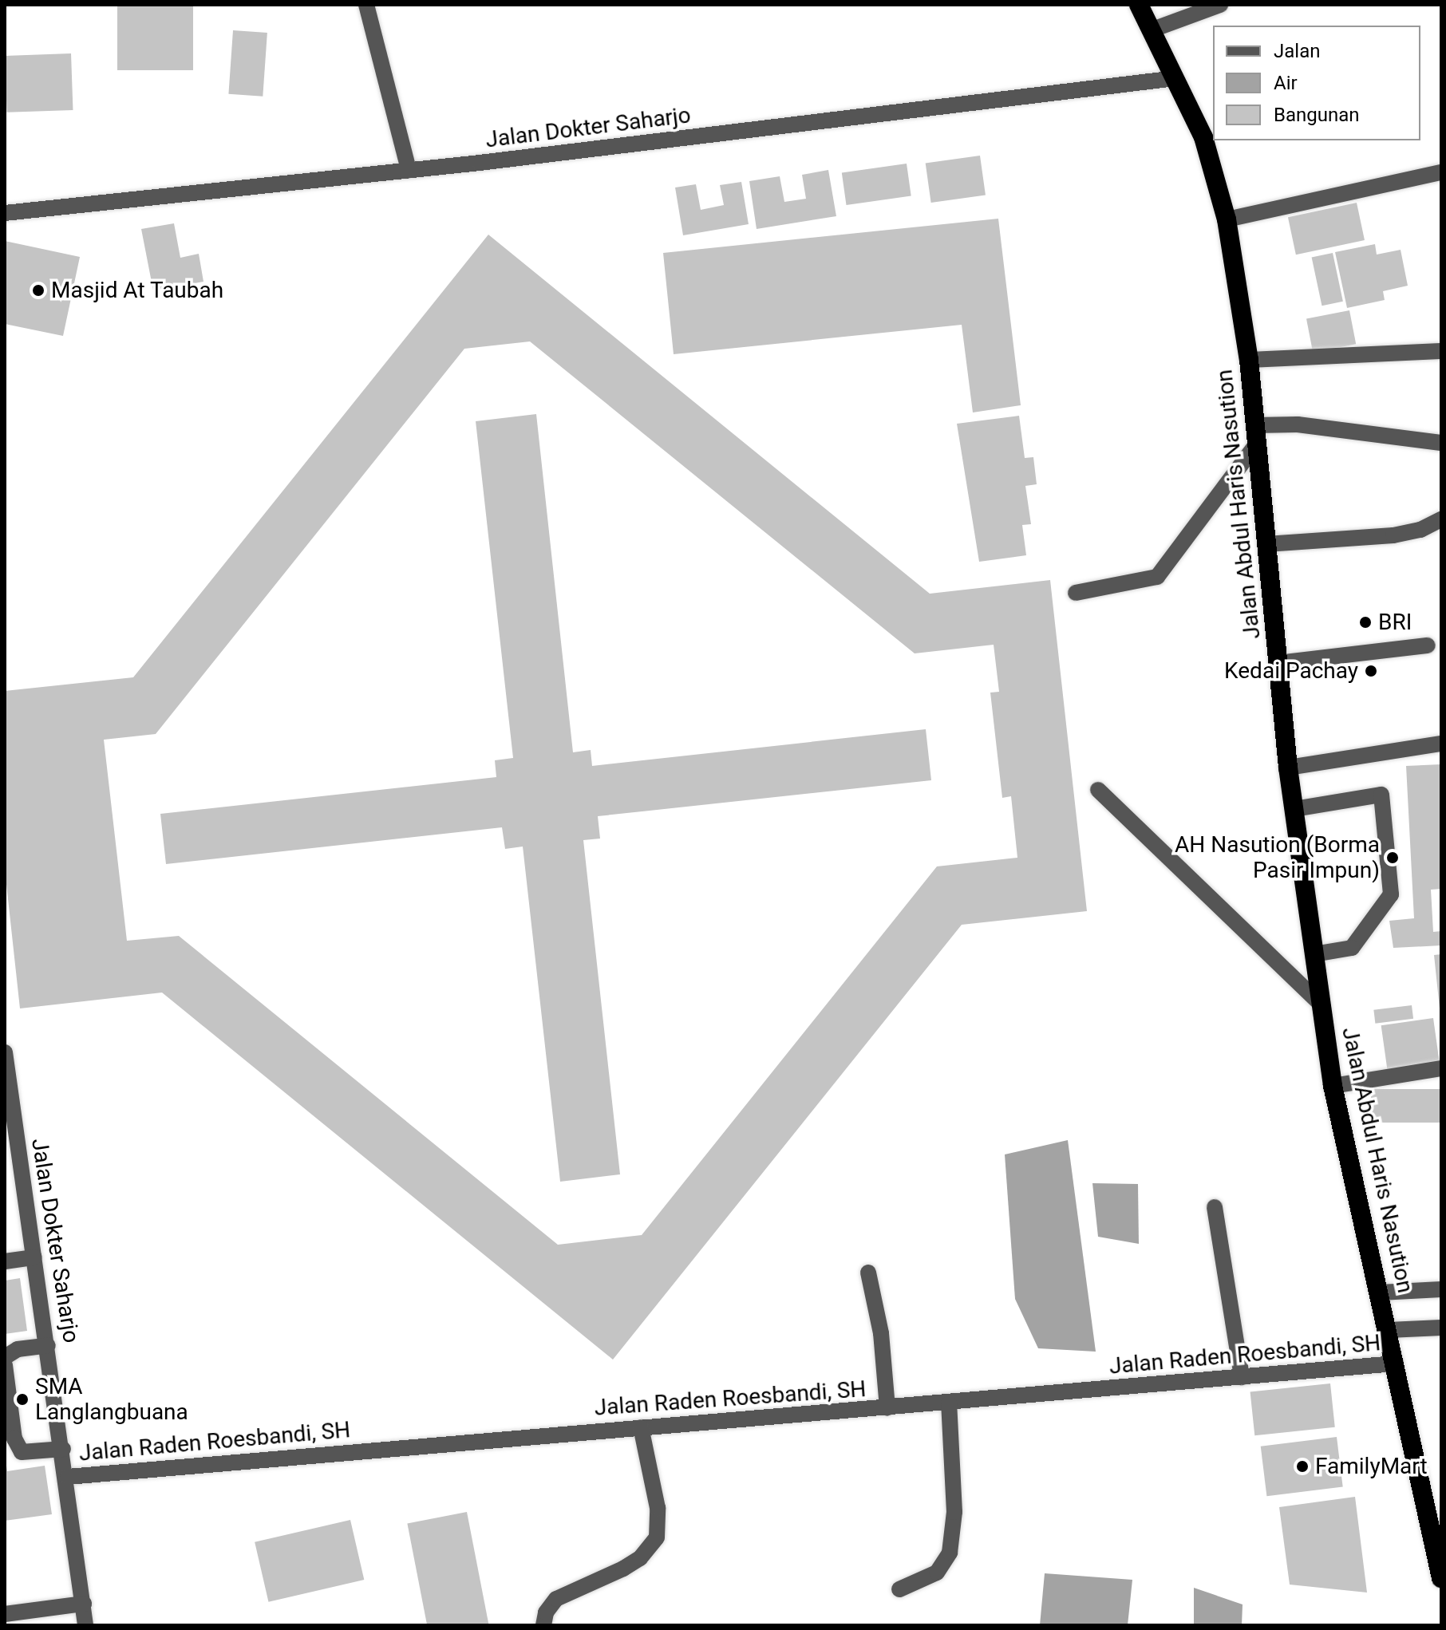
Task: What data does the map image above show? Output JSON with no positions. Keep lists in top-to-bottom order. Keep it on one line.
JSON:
{"streets":{"highway":["Jalan Abdul Haris Nasution"],"street":["Jalan Dokter Saharjo","Jalan Raden Roesbandi, SH"]},"crossings":[["Jalan Dokter Saharjo","Jalan Abdul Haris Nasution"],["Jalan Dokter Saharjo","Jalan Raden Roesbandi, SH"],["Jalan Abdul Haris Nasution","Jalan Raden Roesbandi, SH"]],"places":["Masjid At Taubah","BRI","Kedai Pachay","AH Nasution (Borma Pasir Impun)","SMA Langlangbuana","FamilyMart"],"legend":["Jalan","Air","Bangunan"]}
